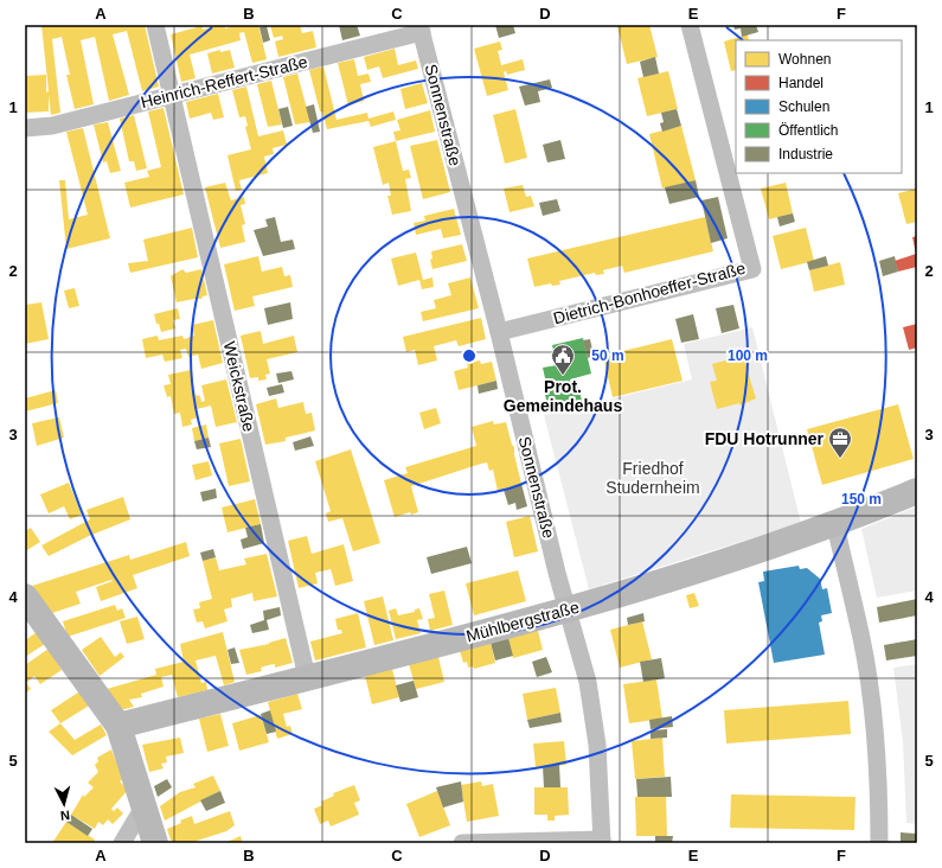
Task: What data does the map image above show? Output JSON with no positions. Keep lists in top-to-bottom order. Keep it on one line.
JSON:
{"streets":{"street":["Heinrich-Reffert-Straße","Sonnenstraße","Dietrich-Bonhoeffer-Straße","Weickstraße","Mühlbergstraße"]},"crossings":[["Heinrich-Reffert-Straße","Sonnenstraße"],["Heinrich-Reffert-Straße","Weickstraße"],["Sonnenstraße","Dietrich-Bonhoeffer-Straße"],["Sonnenstraße","Mühlbergstraße"],["Weickstraße","Mühlbergstraße"]],"parks":["Friedhof Studernheim"],"places":{"public building":["Prot. Gemeindehaus"],"office":["FDU Hotrunner"]},"legend":["Wohnen","Handel","Schulen","Öffentlich","Industrie"],"north":"bottom","grid":{"columns":["A","B","C","D","E","F"],"rows":["1","2","3","4","5"]},"rings":["50 m","100 m","150 m"]}
